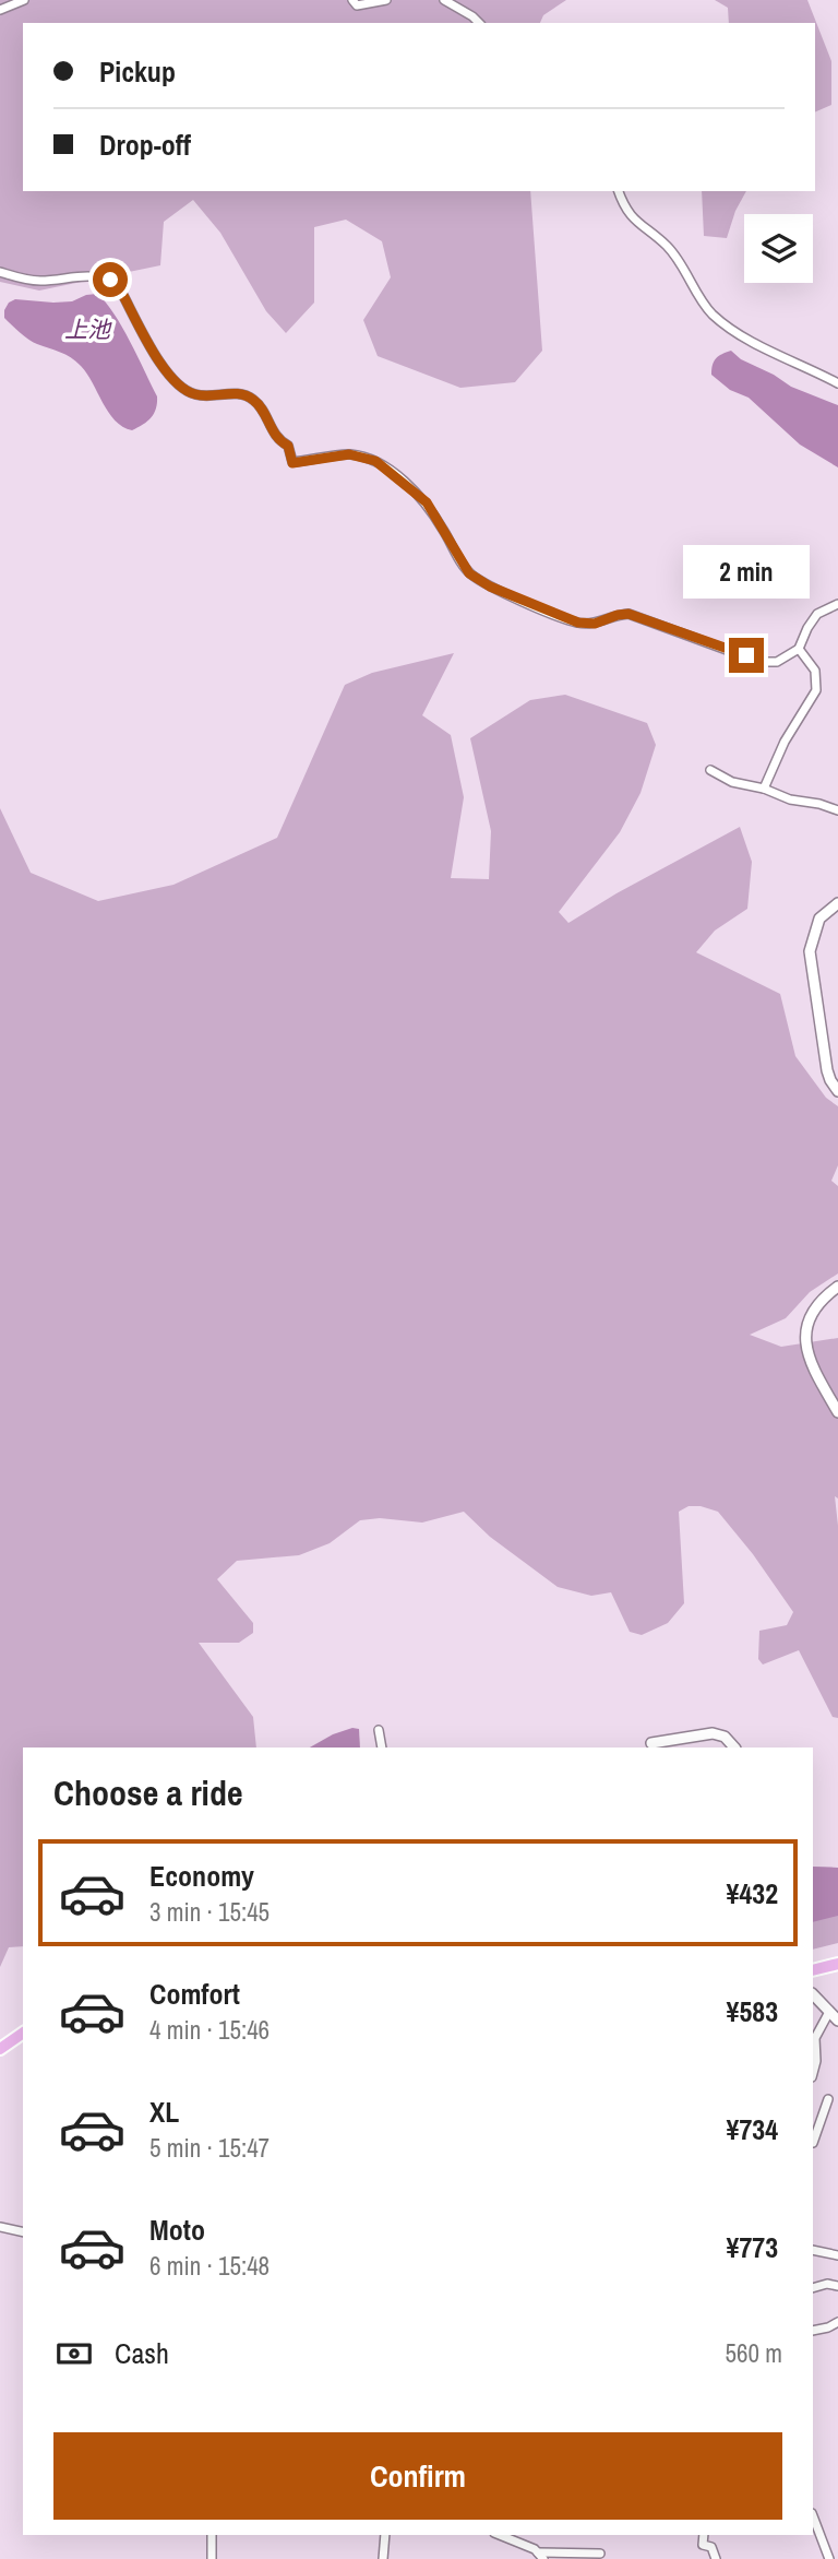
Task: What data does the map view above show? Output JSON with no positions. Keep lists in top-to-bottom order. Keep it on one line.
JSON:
{"water":["上池"],"page":{"banner":["Pickup","Drop-off"],"bubble":"2 min","heading":"Choose a ride","list":[{"name":"Economy","note":"3 min · 15:45","value":"¥432"},{"name":"Comfort","note":"4 min · 15:46","value":"¥583"},{"name":"XL","note":"5 min · 15:47","value":"¥734"},{"name":"Moto","note":"6 min · 15:48","value":"¥773"}],"pay":["Cash","560 m"],"buttons":"Confirm"}}
